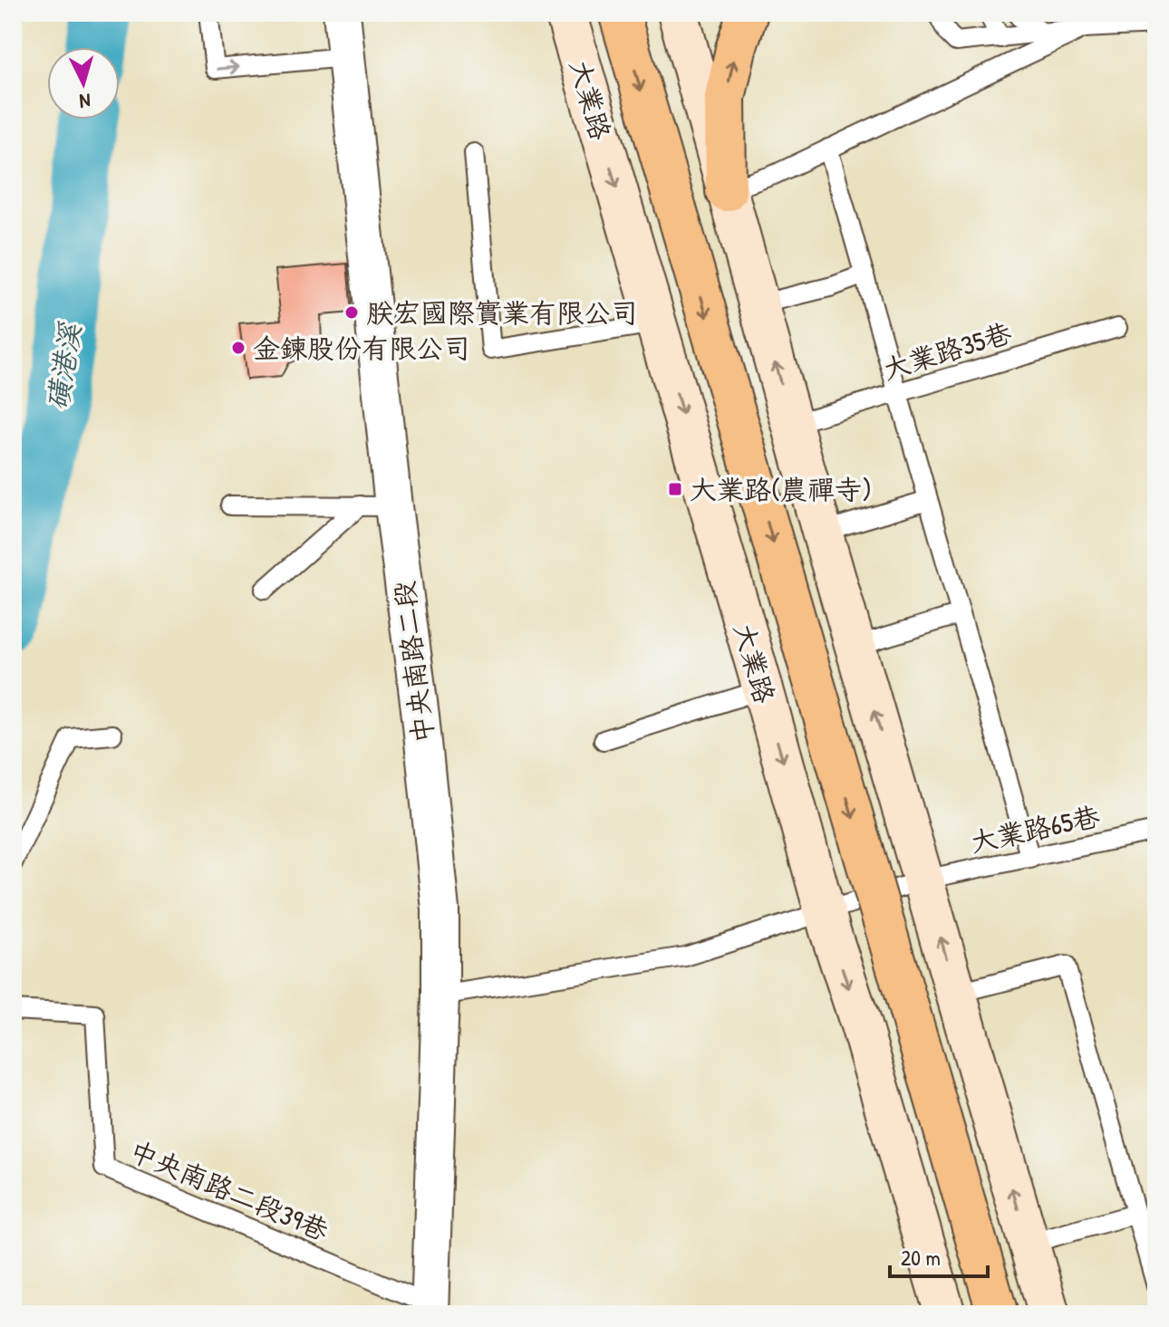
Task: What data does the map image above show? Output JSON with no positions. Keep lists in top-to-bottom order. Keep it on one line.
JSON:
{"streets":{"main road":["大業路"],"street":["中央南路二段"],"lane":["大業路35巷","大業路65巷","中央南路二段39巷"]},"crossings":[["大業路","大業路65巷"],["中央南路二段","大業路65巷"],["中央南路二段","中央南路二段39巷"]],"water":["磺港溪"],"places":{"other":["朕宏國際實業有限公司","金鍊股份有限公司"],"transit":["大業路(農禪寺)"]},"scale_bar":"20 m","north":"bottom"}
